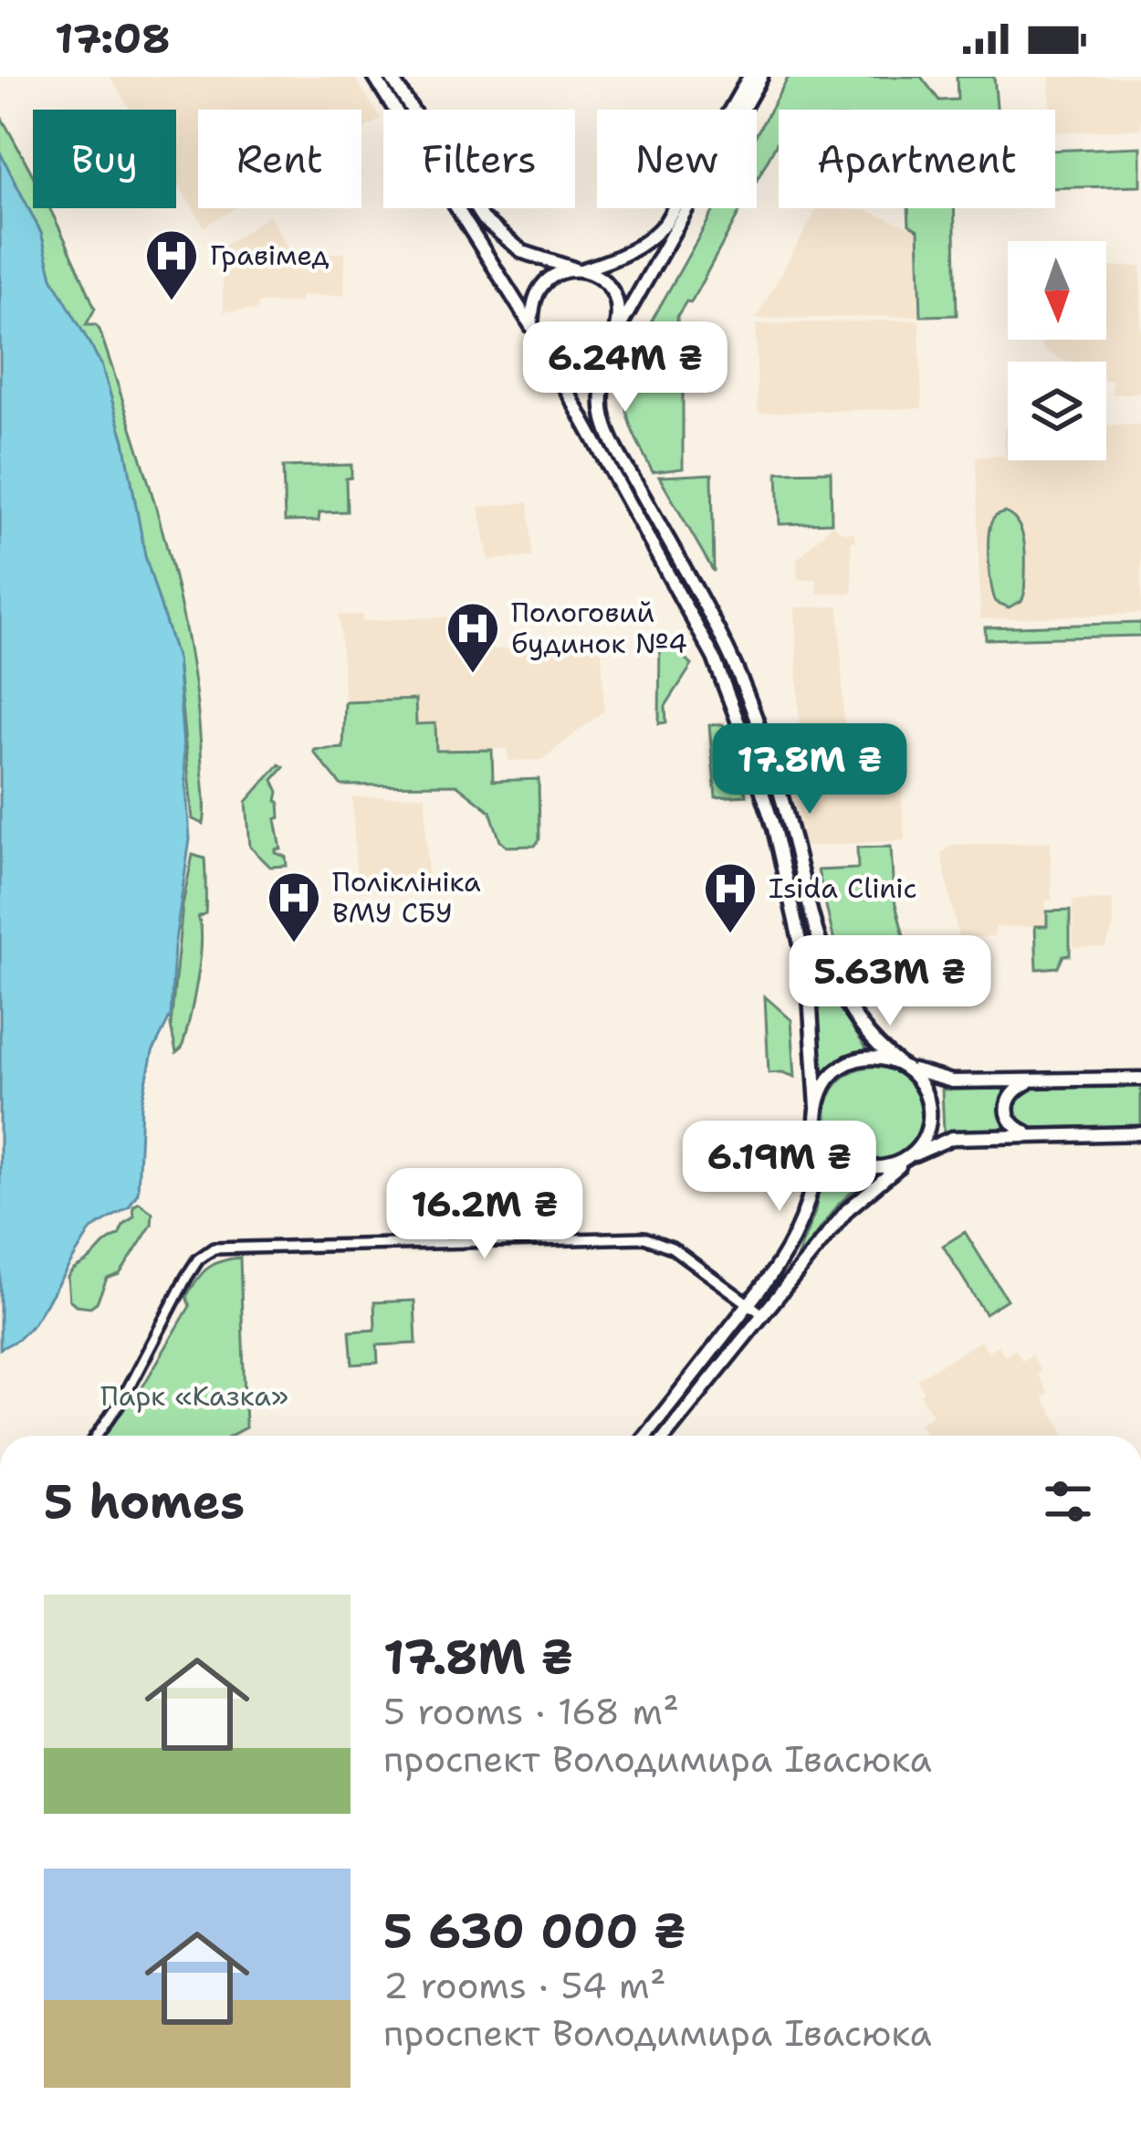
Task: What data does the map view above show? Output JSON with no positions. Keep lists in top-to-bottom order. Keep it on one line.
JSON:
{"parks":["Парк «Казка»"],"places":{"hospital":["Гравімед","Пологовий будинок №4","Isida Clinic","Поліклініка ВМУ СБУ"]},"north":"bottom","page":{"status":"17:08","chip":["Buy","Rent","Filters","New","Apartment"],"price":["6.24M ₴","17.8M ₴","5.63M ₴","6.19M ₴","16.2M ₴"],"heading":"5 homes","list":[{"name":"17.8M ₴","note":"5 rooms · 168 m² · проспект Володимира Івасюка"},{"name":"5 630 000 ₴","note":"2 rooms · 54 m² · проспект Володимира Івасюка"}]}}
